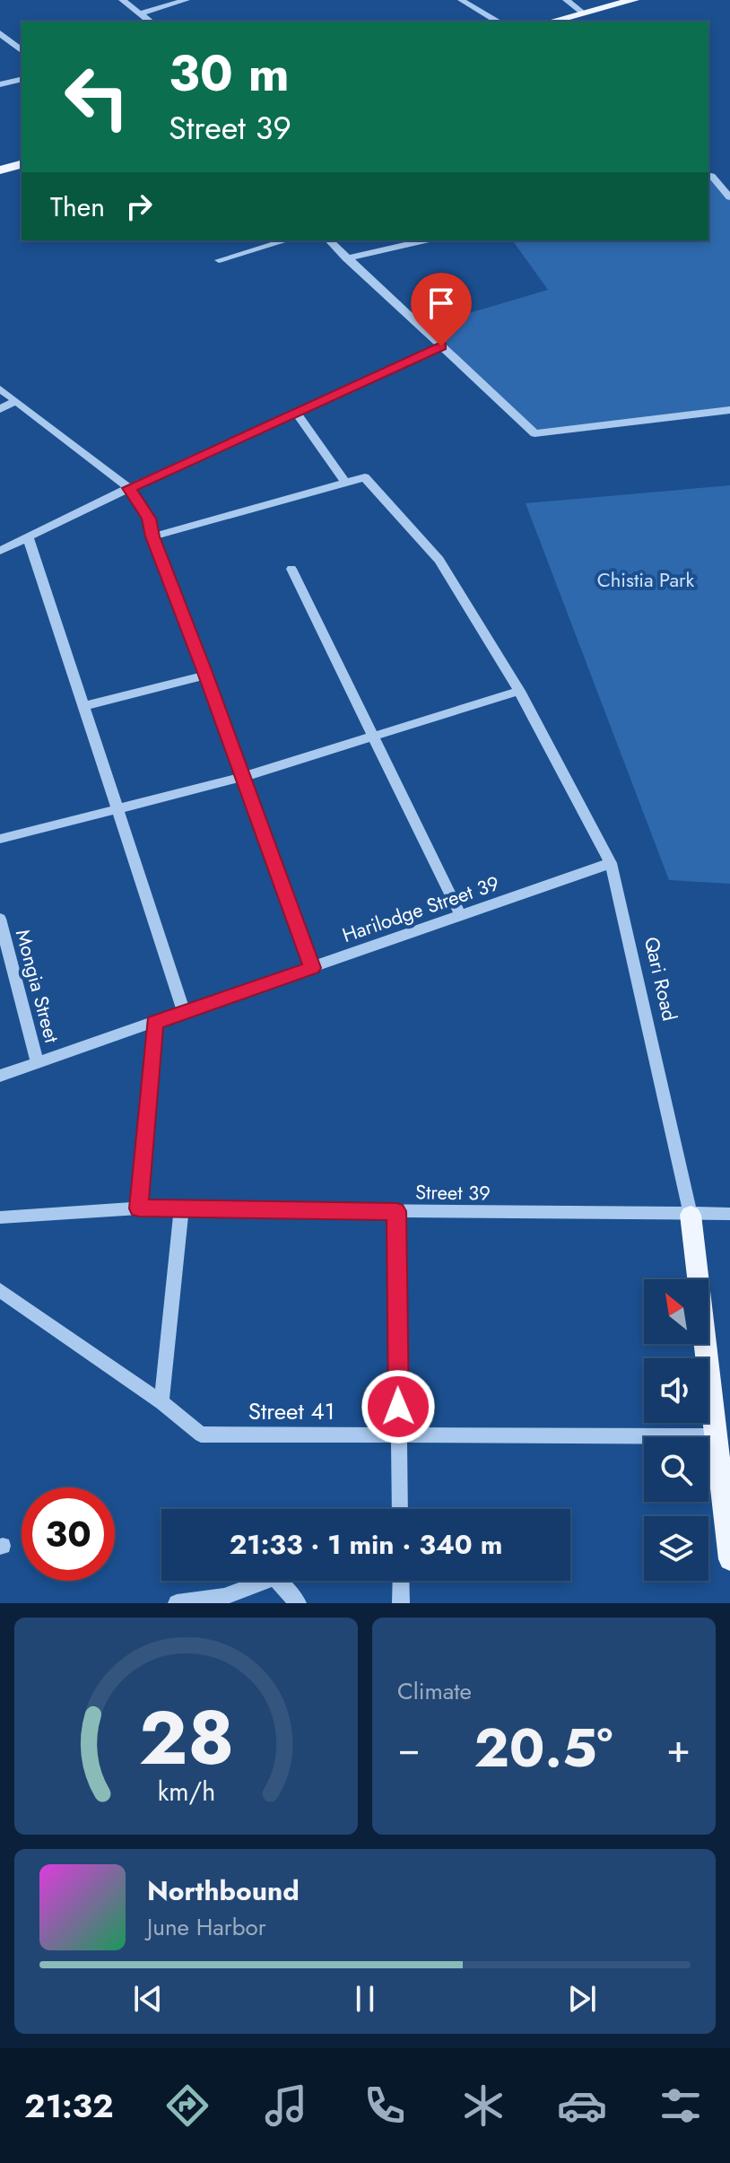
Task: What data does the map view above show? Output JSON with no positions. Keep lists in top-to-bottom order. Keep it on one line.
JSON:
{"streets":{"main road":["Qari Road"],"street":["Harilodge Street 39","Mongia Street","Street 39","Street 41"]},"crossings":[["Harilodge Street 39","Qari Road"],["Harilodge Street 39","Mongia Street"],["Qari Road","Street 39"],["Qari Road","Street 41"]],"parks":["Chistia Park"],"north":"top left","page":{"turn":["30 m","Street 39"],"then":"Then","limit":"30","trip":"21:33 · 1 min · 340 m","tile":"Climate","heat":["−","20.5°","+"],"song":["Northbound","June Harbor"],"tabs":"21:32","gauge":["28","km/h"]}}
